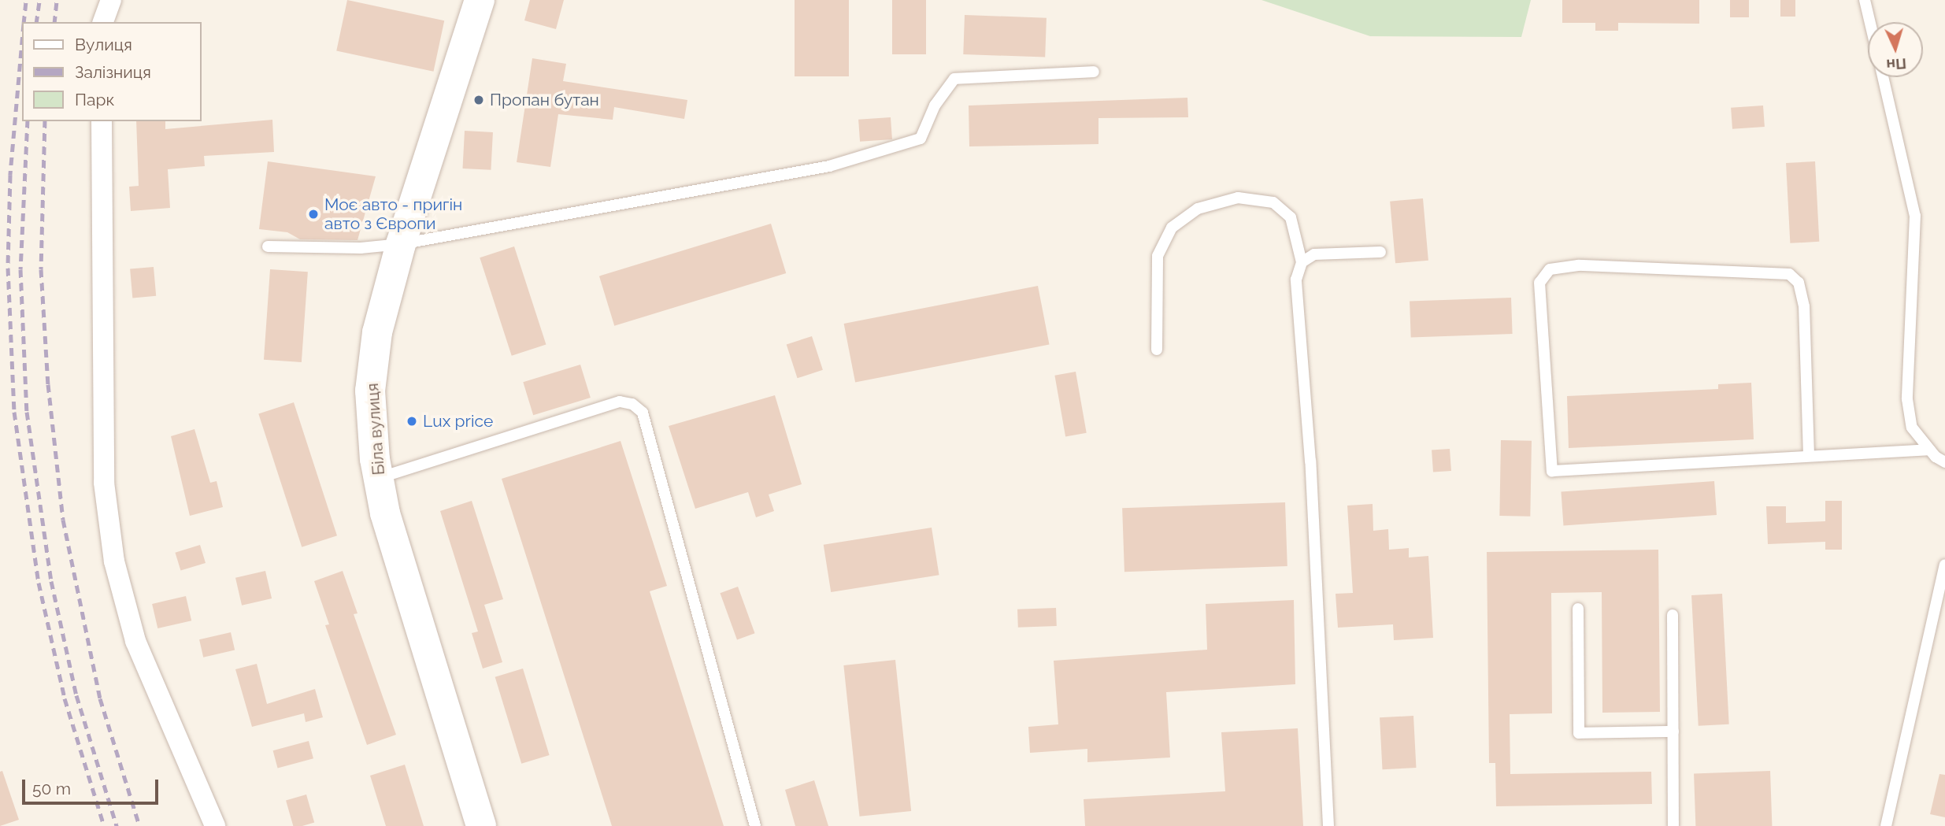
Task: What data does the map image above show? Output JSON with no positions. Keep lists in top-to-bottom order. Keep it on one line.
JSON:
{"streets":{"street":["Біла вулиця"]},"places":["Пропан бутан","Моє авто - пригін авто з Європи","Lux price"],"legend":["Вулиця","Залізниця","Парк"],"scale_bar":"50 m","north":"bottom"}
